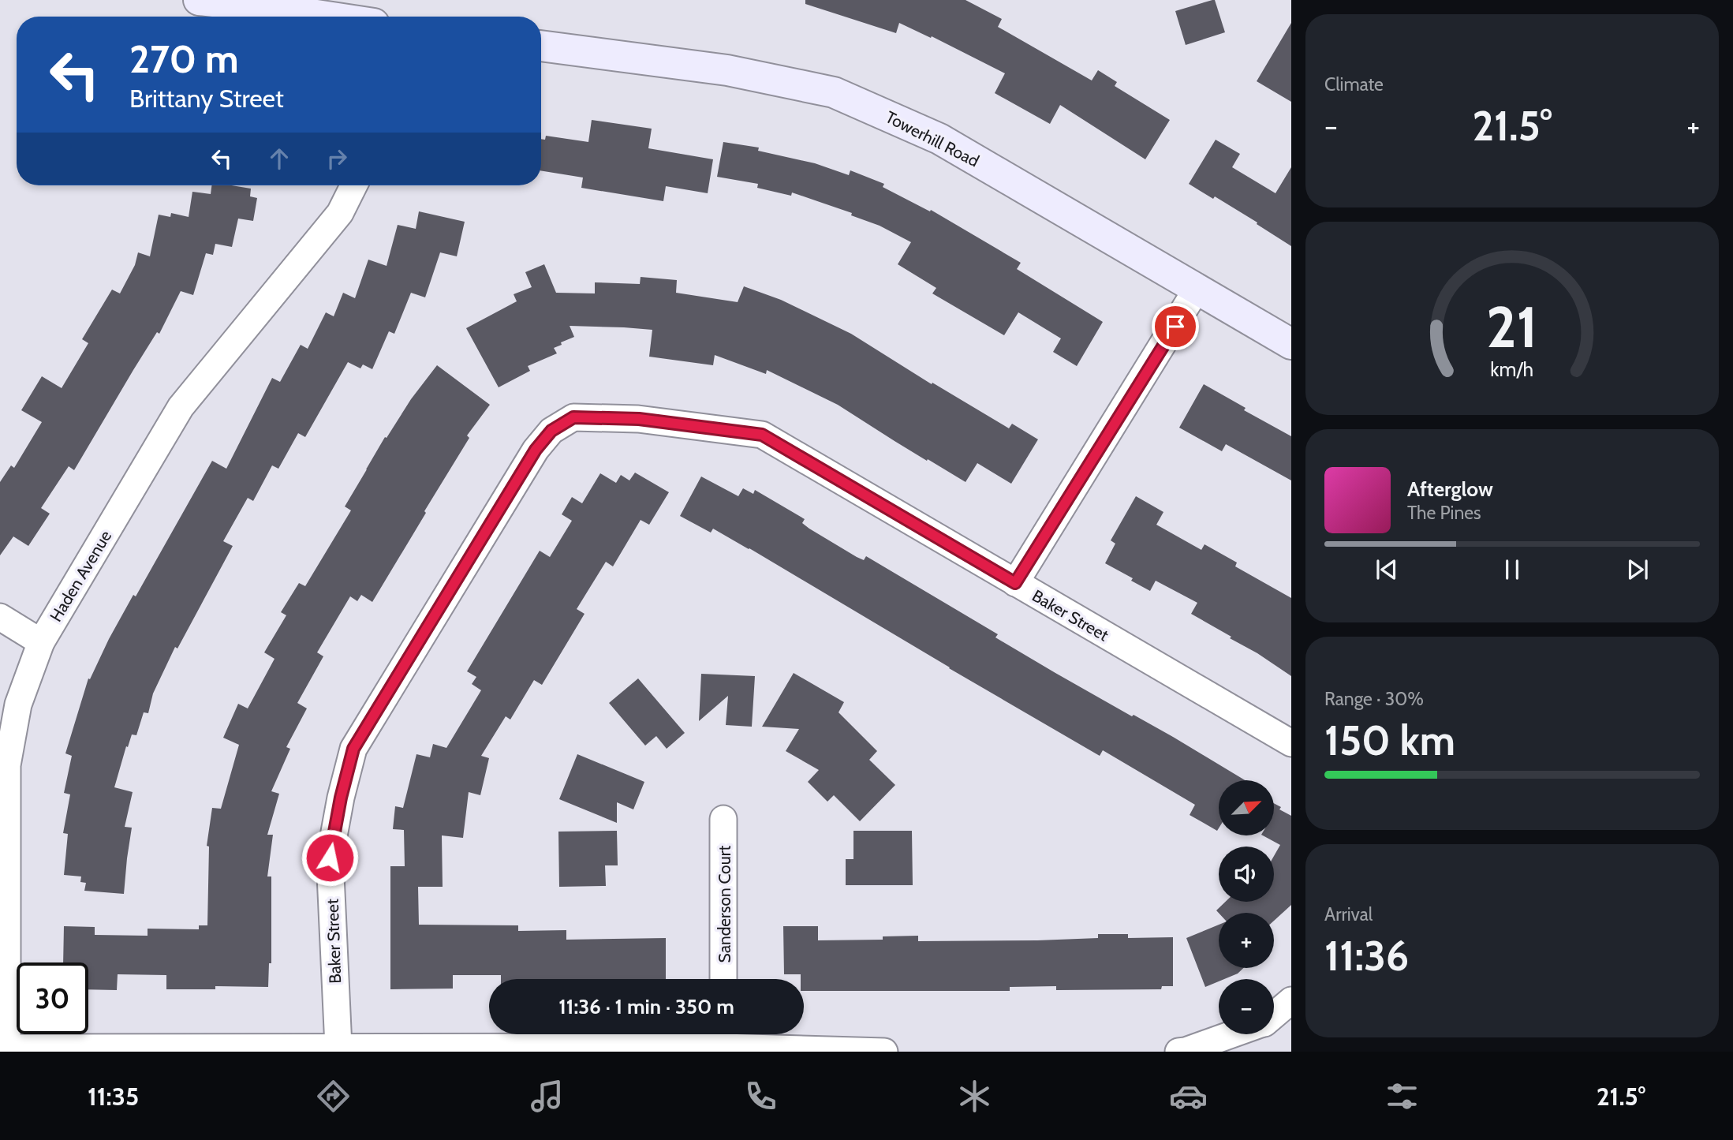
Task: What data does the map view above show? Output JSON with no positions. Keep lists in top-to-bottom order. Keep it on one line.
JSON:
{"streets":{"street":["Towerhill Road","Haden Avenue","Baker Street","Sanderson Court"]},"north":"top right","page":{"tile":["Climate",["Range · 30%","150 km"],["Arrival","11:36"]],"turn":["270 m","Brittany Street"],"heat":["−","21.5°","+"],"song":["Afterglow","The Pines"],"map_buttons":["+","−"],"limit":"30","trip":"11:36 · 1 min · 350 m","tabs":["11:35","21.5°"],"gauge":["21","km/h"]}}
